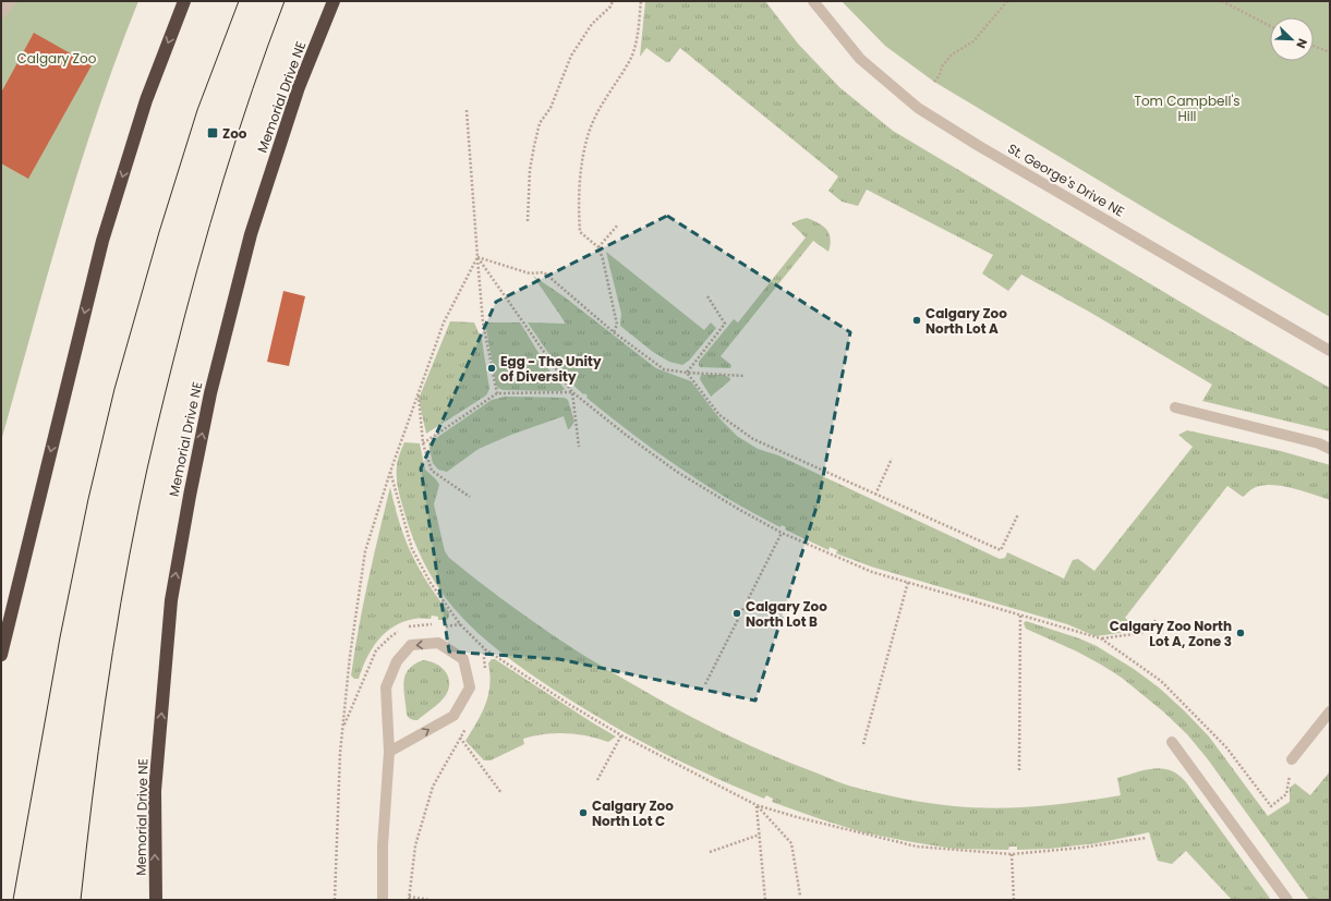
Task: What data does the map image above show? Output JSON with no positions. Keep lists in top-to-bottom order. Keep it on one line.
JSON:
{"streets":{"highway":["Memorial Drive NE"],"street":["St. George's Drive NE"]},"one_way":["Memorial Drive NE"],"parks":["Calgary Zoo","Tom Campbell's Hill"],"places":{"transit":["Zoo"],"other":["Calgary Zoo North Lot A","Egg - The Unity of Diversity","Calgary Zoo North Lot B","Calgary Zoo North Lot A, Zone 3","Calgary Zoo North Lot C"]},"north":"bottom right"}
